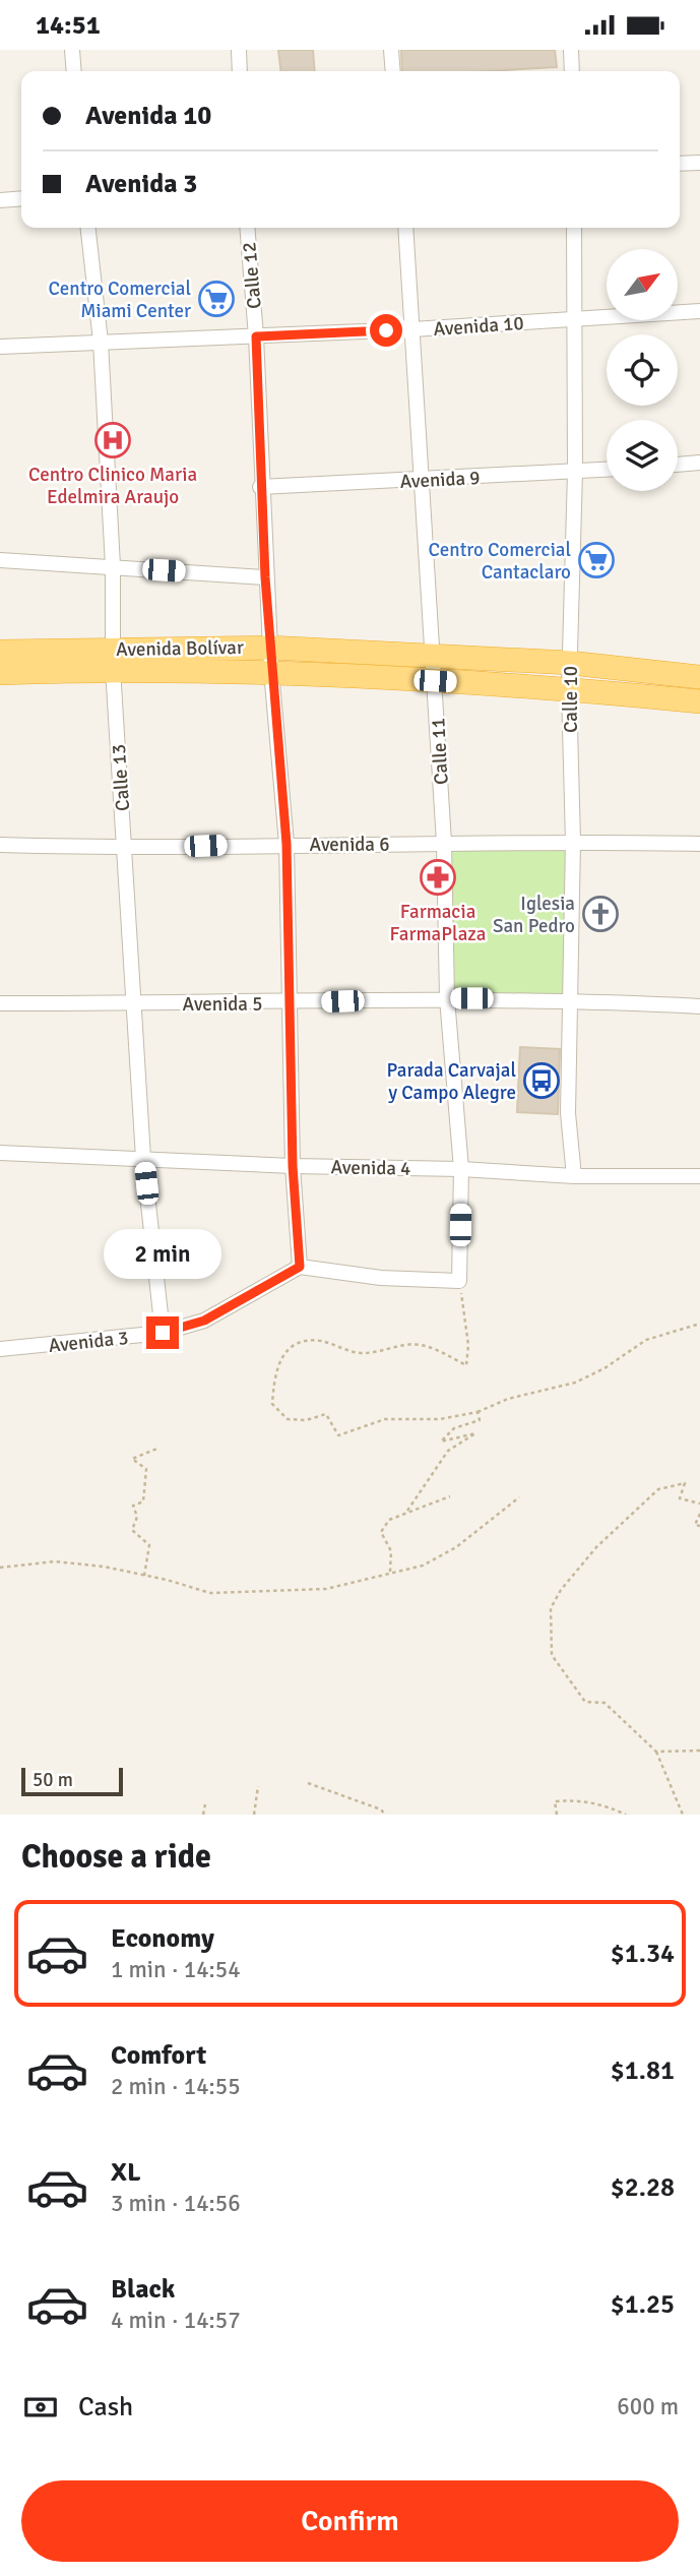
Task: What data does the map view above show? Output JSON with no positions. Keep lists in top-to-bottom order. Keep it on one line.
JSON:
{"streets":{"highway":["Avenida Bolívar"],"street":["Calle 12","Avenida 10","Avenida 9","Calle 10","Calle 11","Calle 13","Avenida 6","Avenida 5","Avenida 4","Avenida 3"]},"crossings":[["Calle 12","Avenida 10"],["Calle 12","Avenida 9"],["Calle 12","Avenida Bolívar"],["Calle 12","Avenida 6"],["Calle 12","Avenida 5"],["Calle 12","Avenida 4"],["Calle 12","Avenida 3"],["Avenida 10","Calle 10"],["Avenida 10","Calle 11"],["Avenida 10","Calle 13"],["Avenida 9","Calle 10"],["Avenida 9","Calle 11"],["Avenida Bolívar","Calle 10"],["Avenida Bolívar","Calle 11"],["Avenida Bolívar","Calle 13"],["Calle 10","Avenida 6"],["Calle 10","Avenida 5"],["Calle 10","Avenida 4"],["Calle 11","Avenida 6"],["Calle 11","Avenida 5"],["Calle 11","Avenida 4"],["Calle 13","Avenida 6"],["Calle 13","Avenida 5"],["Calle 13","Avenida 4"],["Calle 13","Avenida 3"]],"places":{"supermarket":["Centro Comercial Miami Center","Centro Comercial Cantaclaro"],"hospital":["Centro Clinico Maria Edelmira Araujo"],"pharmacy":["Farmacia FarmaPlaza"],"church":["Iglesia San Pedro"],"bus stop":["Parada Carvajal y Campo Alegre"]},"scale_bar":"50 m","north":"top right","page":{"status":"14:51","banner":["Avenida 10","Avenida 3"],"bubble":"2 min","scale":"50 m","heading":"Choose a ride","list":[{"name":"Economy","note":"1 min · 14:54","value":"$1.34"},{"name":"Comfort","note":"2 min · 14:55","value":"$1.81"},{"name":"XL","note":"3 min · 14:56","value":"$2.28"},{"name":"Black","note":"4 min · 14:57","value":"$1.25"}],"pay":["Cash","600 m"],"buttons":"Confirm"}}
